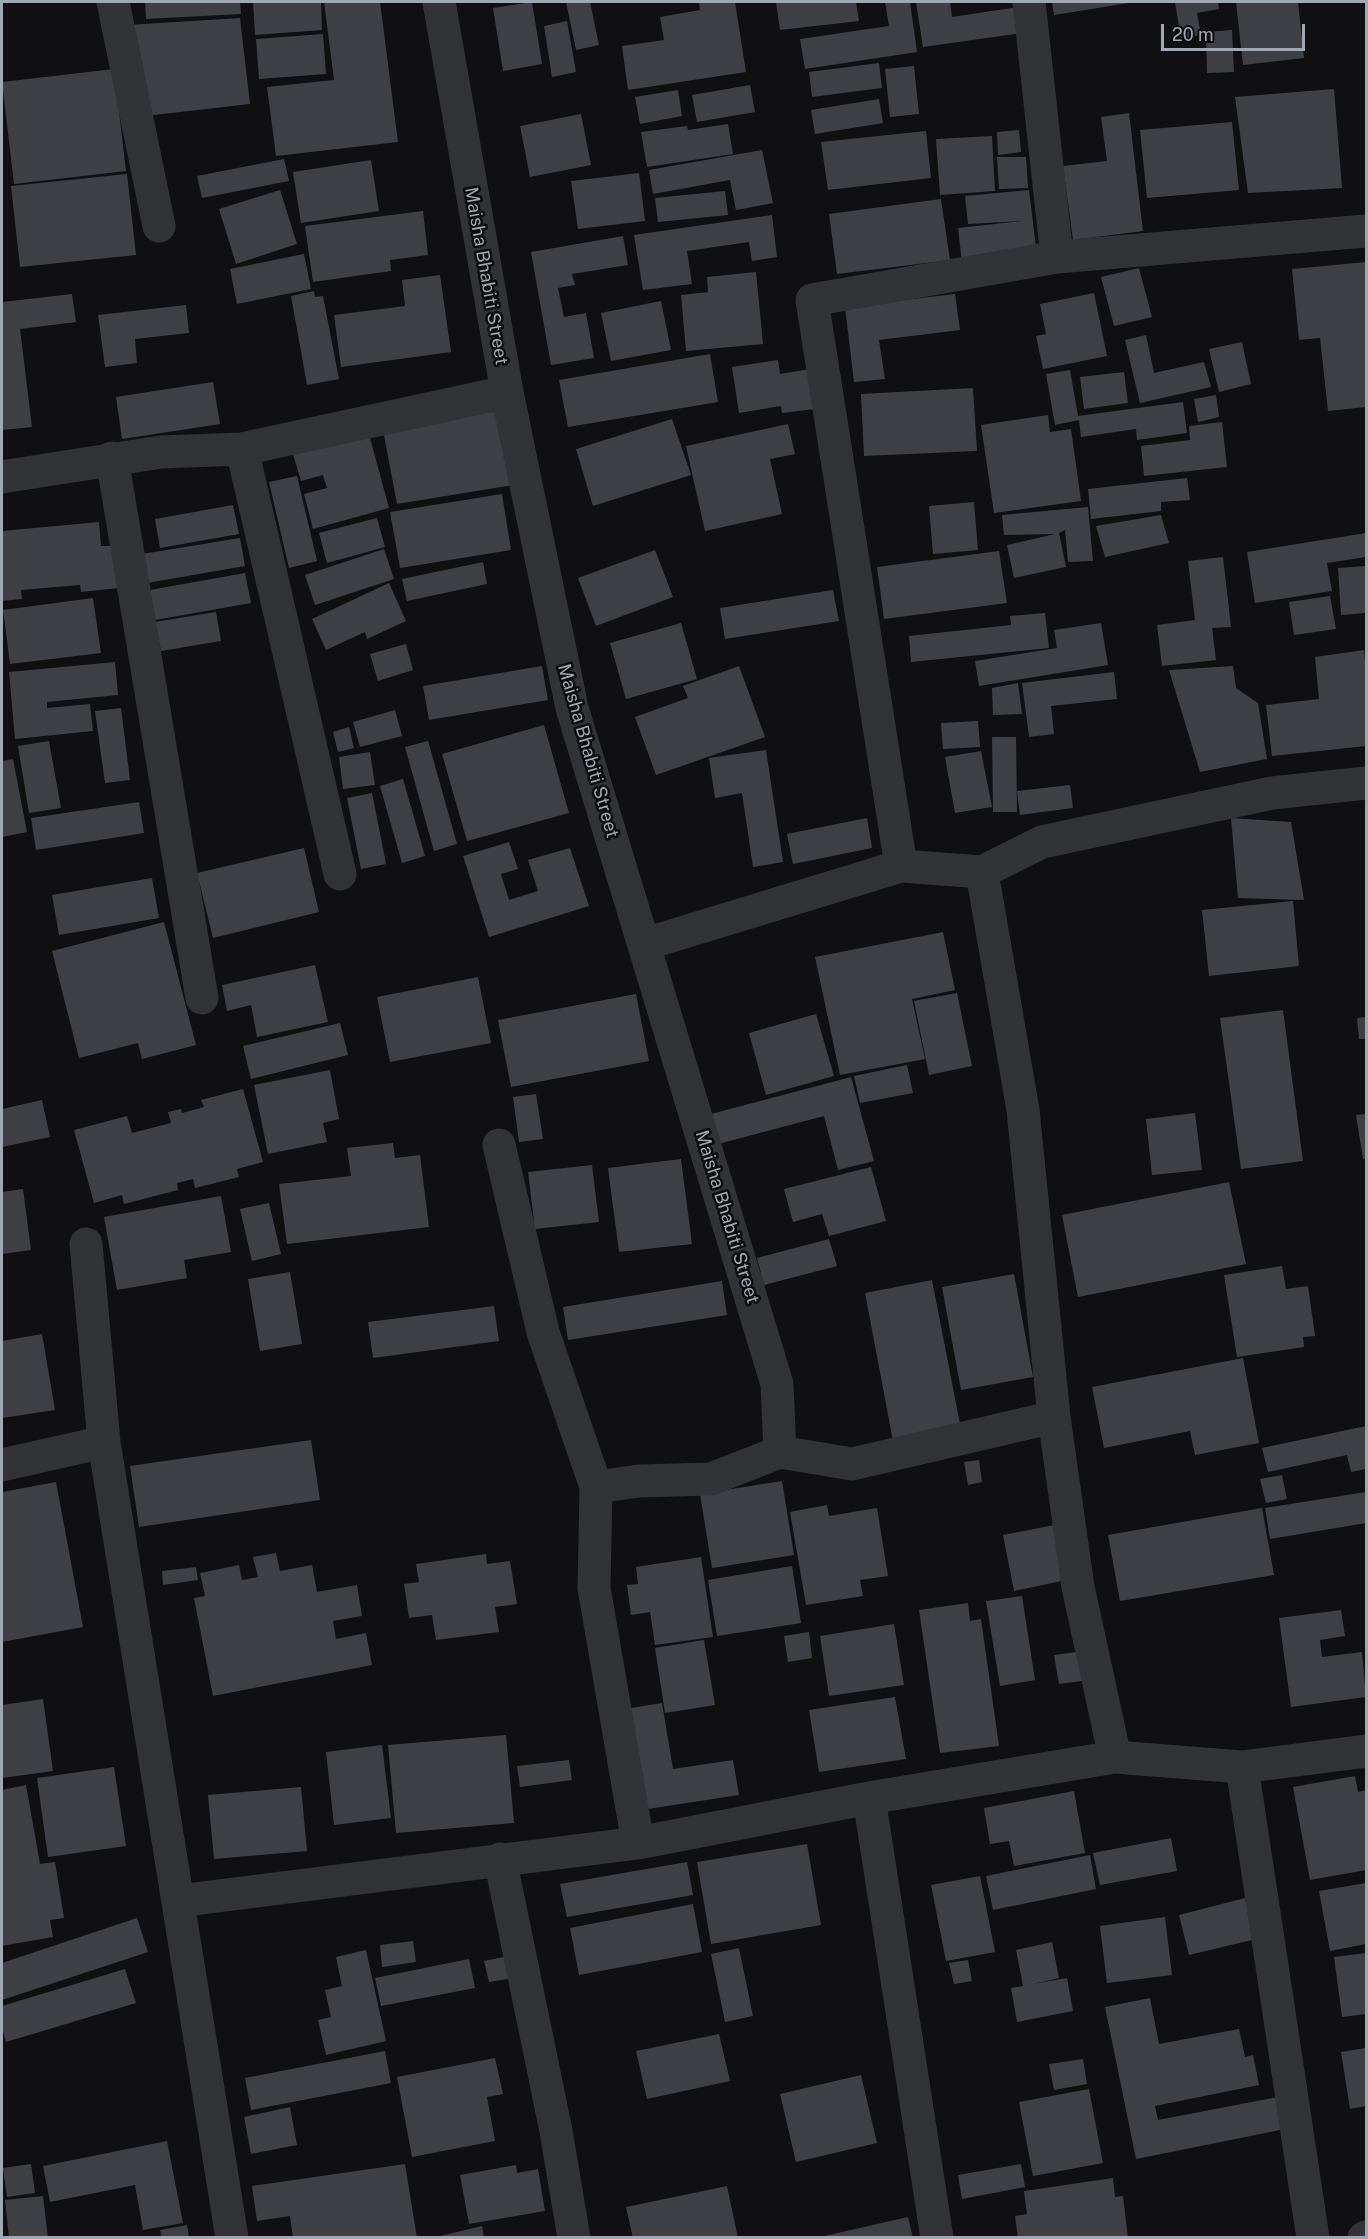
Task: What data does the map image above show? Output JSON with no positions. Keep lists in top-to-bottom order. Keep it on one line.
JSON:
{"streets":{"street":["Maisha Bhabiti Street"]},"scale_bar":"20 m"}
